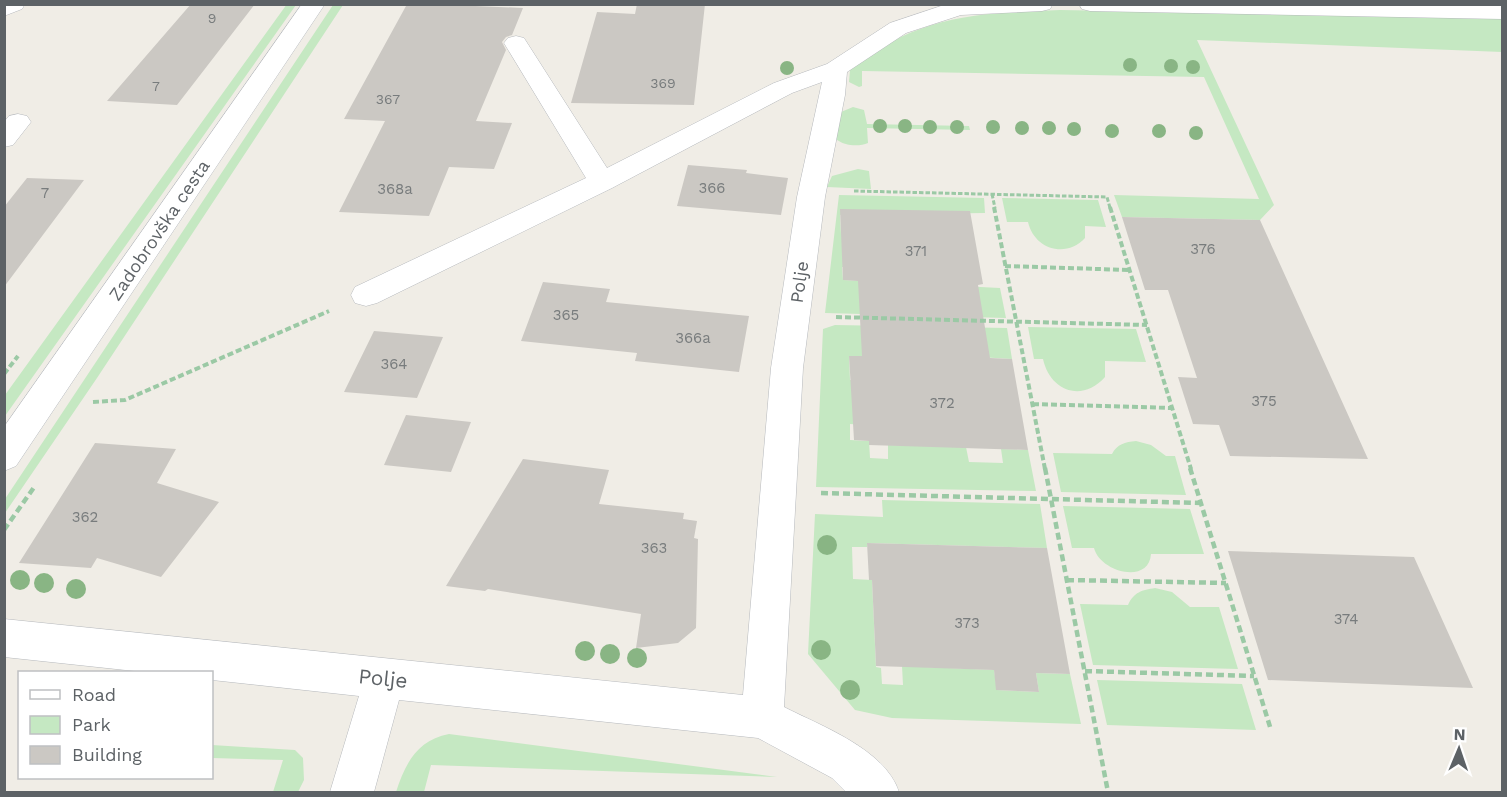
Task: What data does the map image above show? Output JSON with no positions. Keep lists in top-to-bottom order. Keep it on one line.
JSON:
{"streets":{"street":["Zadobrovška cesta","Polje"]},"house_numbers":["9","369","7","367","366","368a","7","376","371","365","366a","364","375","372","362","363","374","373"],"legend":["Road","Park","Building"],"north":"top"}
